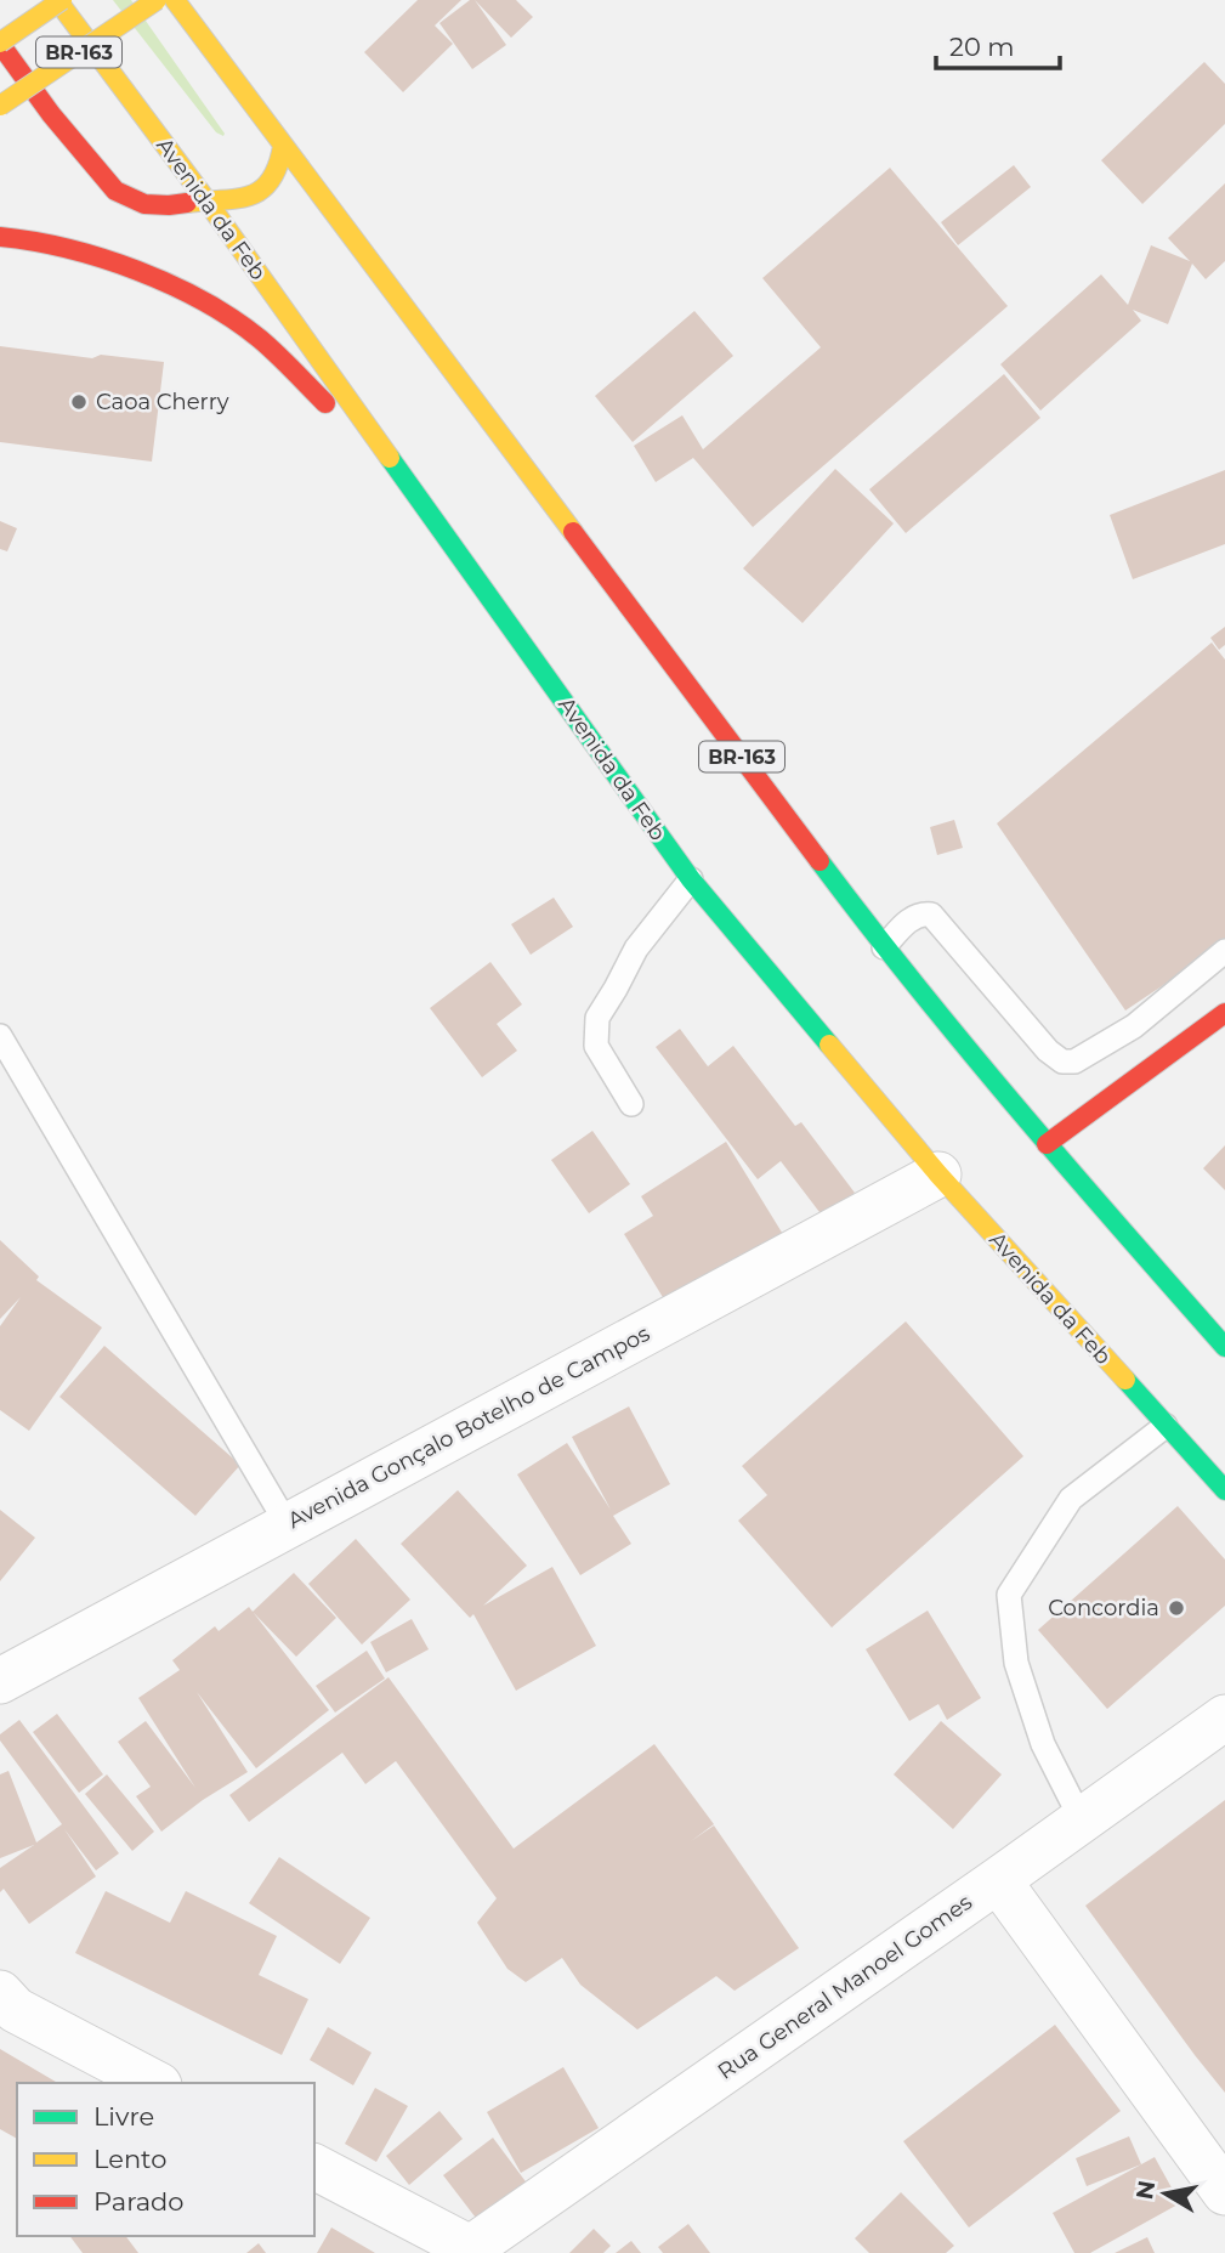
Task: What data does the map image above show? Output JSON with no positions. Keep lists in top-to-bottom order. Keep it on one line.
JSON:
{"streets":{"main road":["BR-163","Avenida da Feb"],"street":["Avenida Gonçalo Botelho de Campos","Rua General Manoel Gomes"]},"crossings":[["BR-163","Avenida da Feb"],["Avenida da Feb","Avenida Gonçalo Botelho de Campos"]],"places":["Caoa Cherry","Concordia"],"legend":["Livre","Lento","Parado"],"scale_bar":"20 m","north":"left"}
